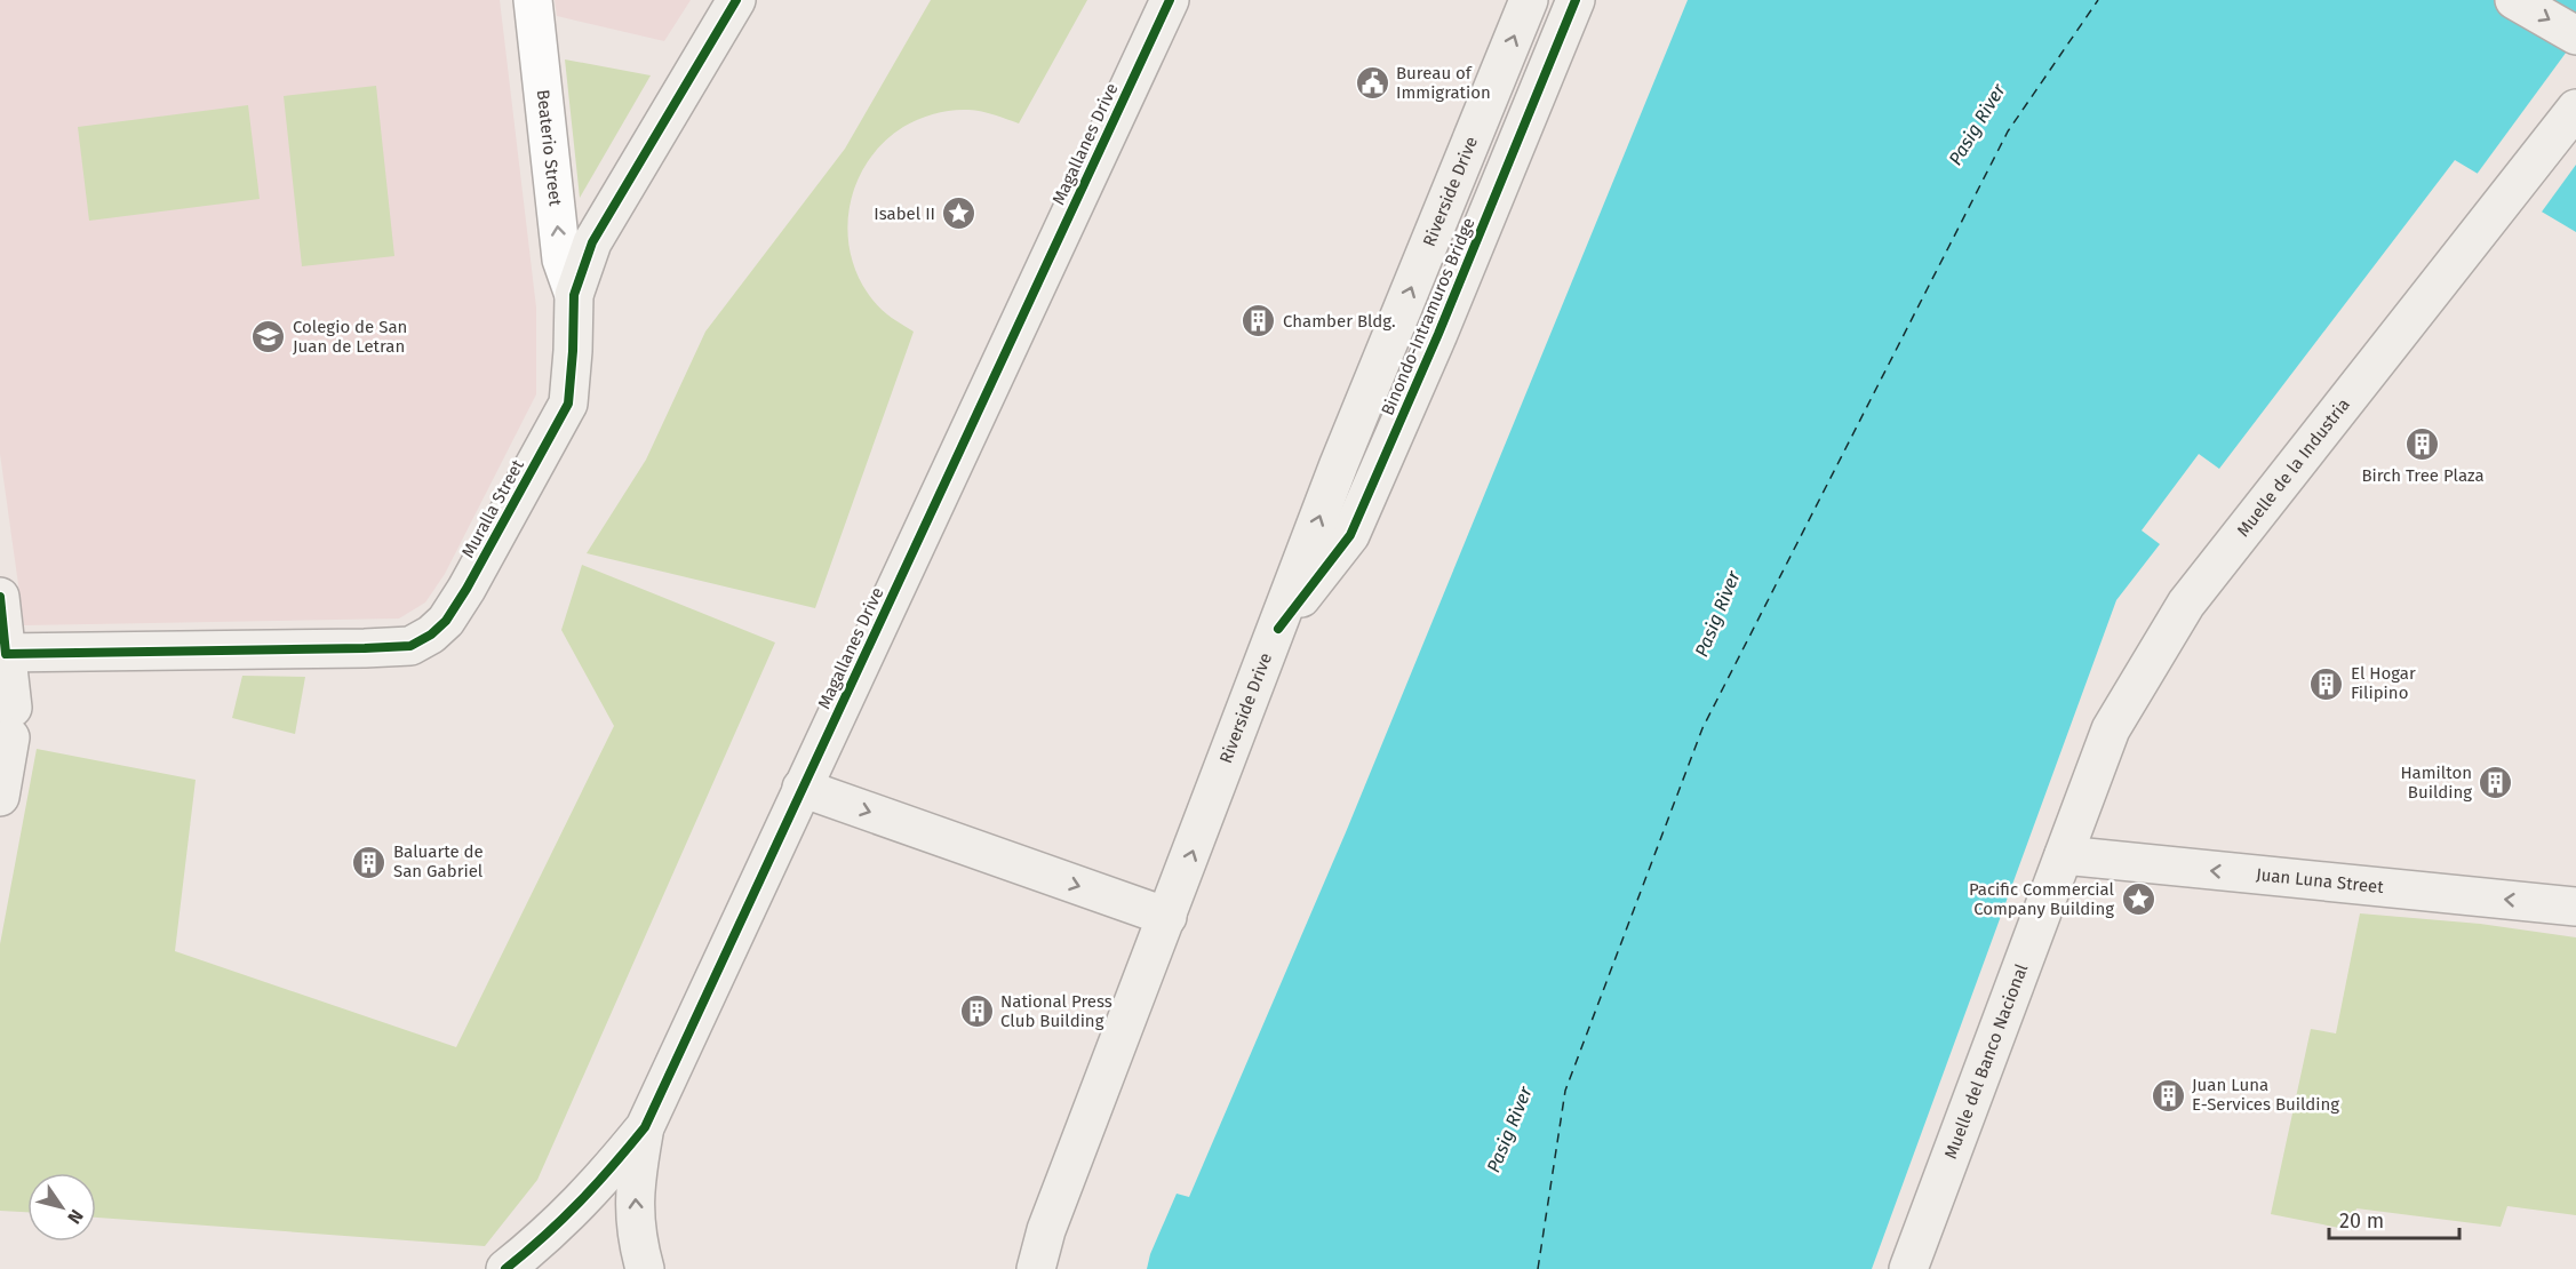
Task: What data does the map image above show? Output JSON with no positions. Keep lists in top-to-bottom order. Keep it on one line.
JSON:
{"streets":{"street":["Magallanes Drive","Beaterio Street","Riverside Drive","Binondo-Intramuros Bridge","Muelle de la Industria","Muralla Street","Juan Luna Street","Muelle del Banco Nacional"]},"crossings":[["Beaterio Street","Muralla Street"],["Riverside Drive","Binondo-Intramuros Bridge"],["Muelle de la Industria","Juan Luna Street"],["Muelle de la Industria","Muelle del Banco Nacional"],["Juan Luna Street","Muelle del Banco Nacional"]],"one_way":["Beaterio Street","Riverside Drive","Juan Luna Street"],"water":["Pasig River"],"places":{"public building":["Bureau of Immigration"],"place":["Isabel II","Pacific Commercial Company Building"],"building":["Chamber Bldg.","Birch Tree Plaza","El Hogar Filipino","Hamilton Building","Baluarte de San Gabriel","National Press Club Building","Juan Luna E-Services Building"],"school or university":["Colegio de San Juan de Letran"]},"scale_bar":"20 m","north":"bottom right"}
